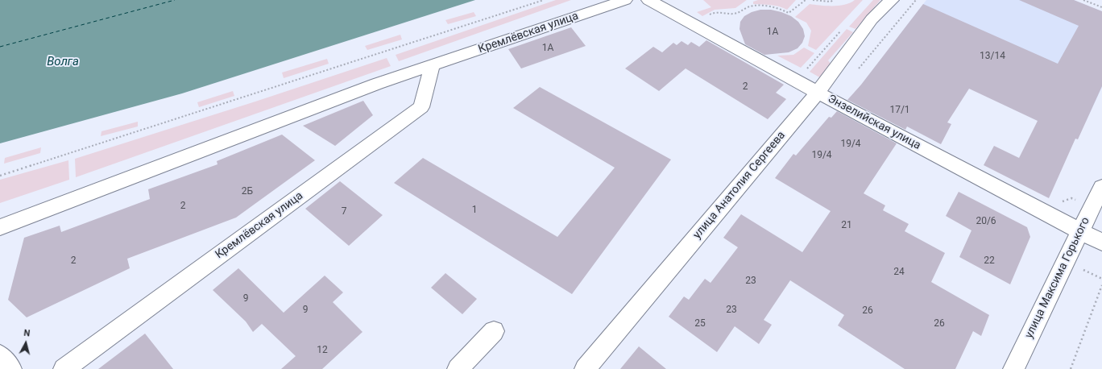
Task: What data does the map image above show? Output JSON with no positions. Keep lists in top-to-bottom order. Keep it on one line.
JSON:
{"streets":{"street":["Кремлёвская улица","Энзелийская улица","улица Анатолия Сергеева","улица Максима Горького"]},"crossings":[["Энзелийская улица","улица Анатолия Сергеева"],["Энзелийская улица","улица Максима Горького"]],"water":["Волга"],"house_numbers":["1А","1А","13/14","2","17/1","19/4","19/4","2Б","2","1","7","20/6","21","2","22","24","23","9","9","23","26","25","26","12"],"north":"top"}
